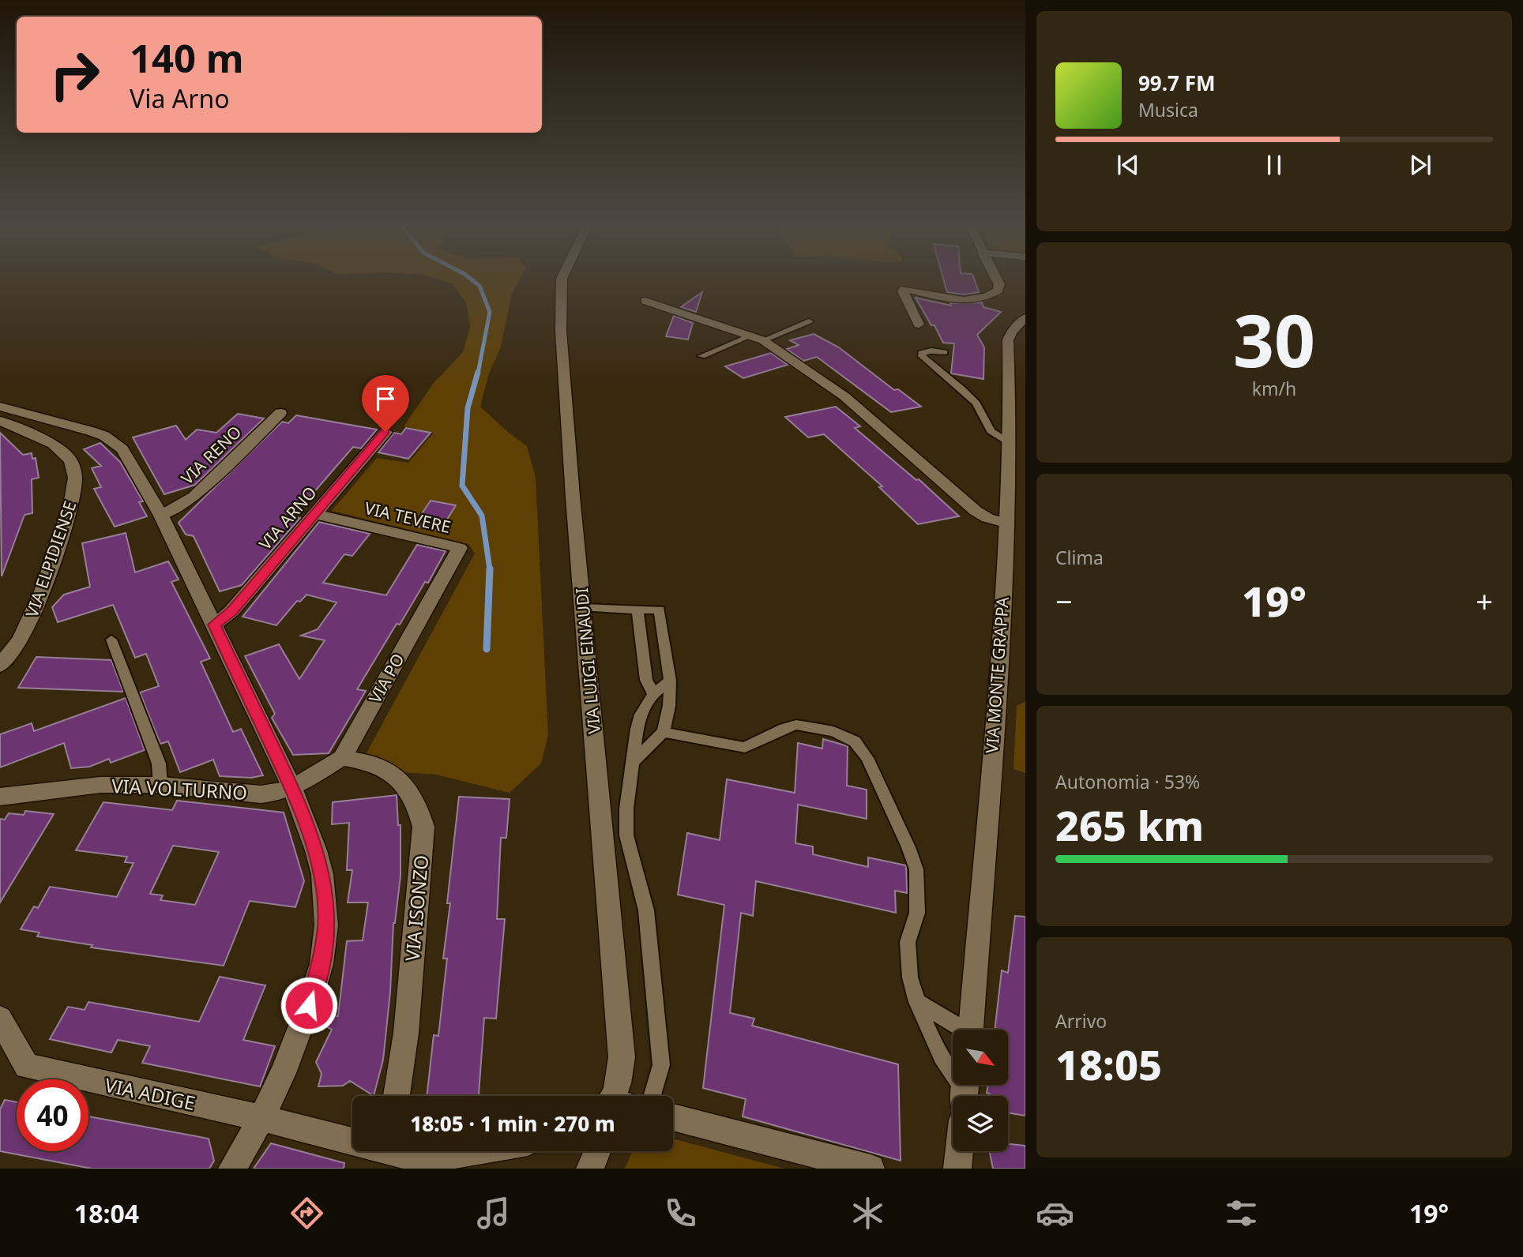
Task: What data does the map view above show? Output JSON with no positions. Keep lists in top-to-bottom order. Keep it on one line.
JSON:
{"streets":{"street":["VIA RENO","VIA TEVERE","VIA ARNO","VIA ELPIDIENSE","VIA LUIGI EINAUDI","VIA MONTE GRAPPA","VIA PO","VIA VOLTURNO","VIA ISONZO","VIA ADIGE"]},"crossings":[["VIA TEVERE","VIA ARNO"],["VIA TEVERE","VIA PO"],["VIA PO","VIA VOLTURNO"],["VIA PO","VIA ISONZO"]],"north":"bottom right","page":{"turn":["140 m","Via Arno"],"song":["99.7 FM","Musica"],"tile":[["30","km/h"],"Clima",["Autonomia · 53%","265 km"],["Arrivo","18:05"]],"heat":["−","19°","+"],"limit":"40","trip":"18:05 · 1 min · 270 m","tabs":["18:04","19°"]}}
